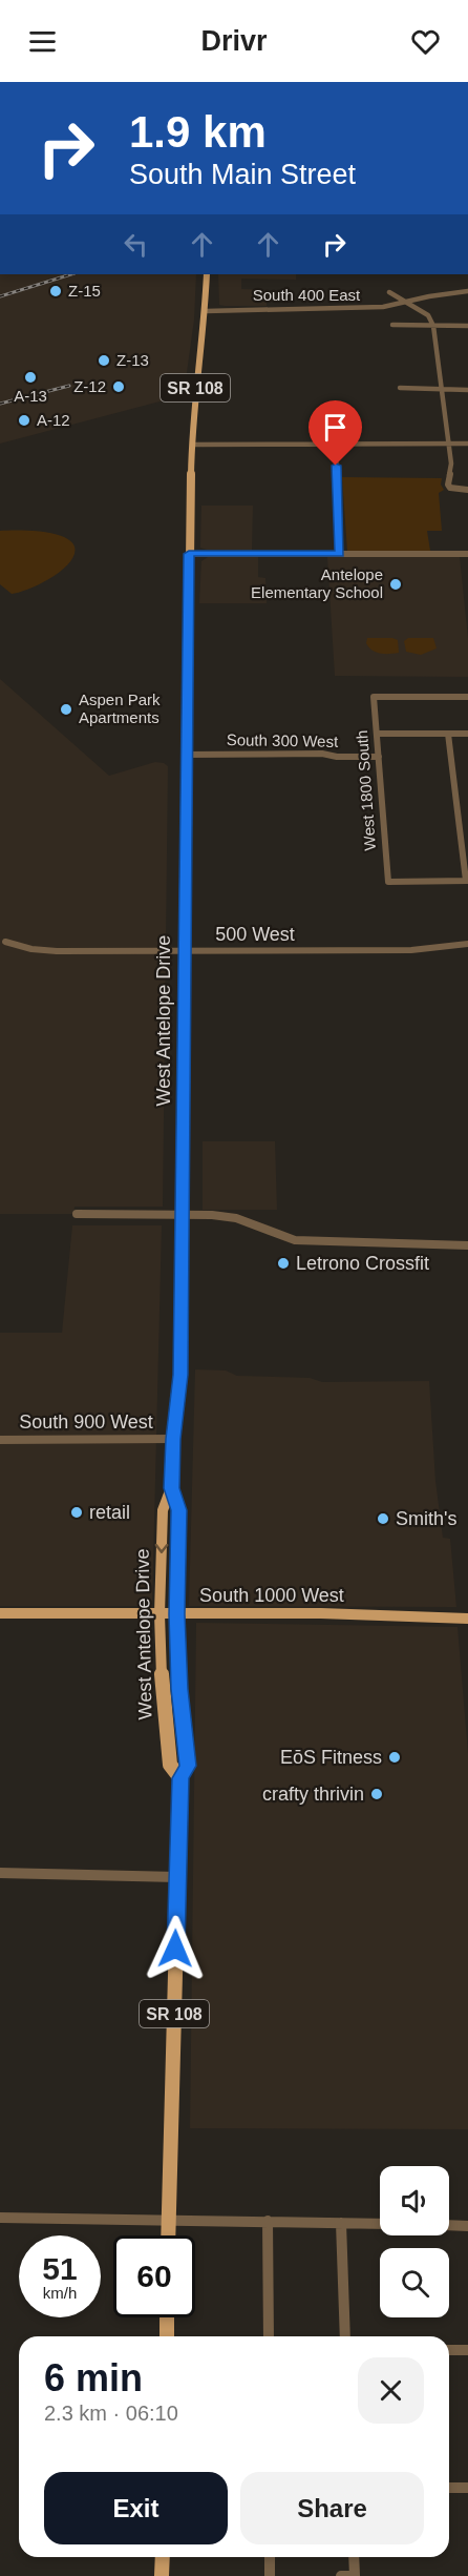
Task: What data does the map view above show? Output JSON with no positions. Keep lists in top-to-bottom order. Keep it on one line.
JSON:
{"streets":{"main road":["SR 108","West Antelope Drive","South 1000 West"],"street":["South 400 East","South 300 West","West 1800 South","500 West","South 900 West"]},"crossings":[["South 400 East","SR 108"],["SR 108","West Antelope Drive"],["South 300 West","West 1800 South"],["South 300 West","West Antelope Drive"],["500 West","West Antelope Drive"],["West Antelope Drive","South 900 West"],["West Antelope Drive","South 1000 West"]],"places":["Z-15","Z-13","A-13","Z-12","A-12","Antelope Elementary School","Aspen Park Apartments","Letrono Crossfit","retail","Smith's","EōS Fitness","crafty thrivin"],"page":{"header":"Drivr","turn":["1.9 km","South Main Street"],"speed":"51 km/h","limit":"60","heading":["6 min","2.3 km · 06:10"],"buttons":["Exit","Share"]}}
